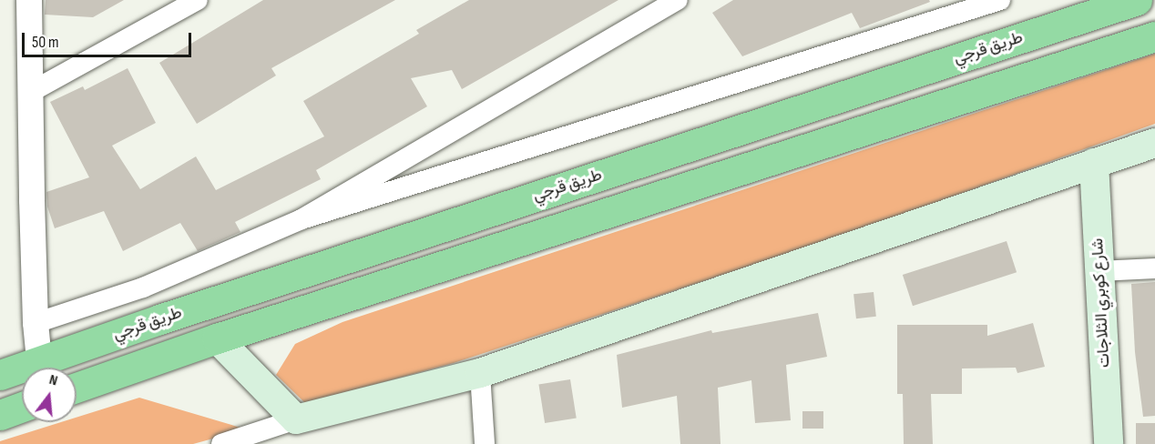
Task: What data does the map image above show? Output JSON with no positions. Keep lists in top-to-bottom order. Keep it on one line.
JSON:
{"streets":{"highway":["طريق قرجي"],"main road":["شارع كوبري الثلاجات"]},"scale_bar":"50 m","north":"top"}
